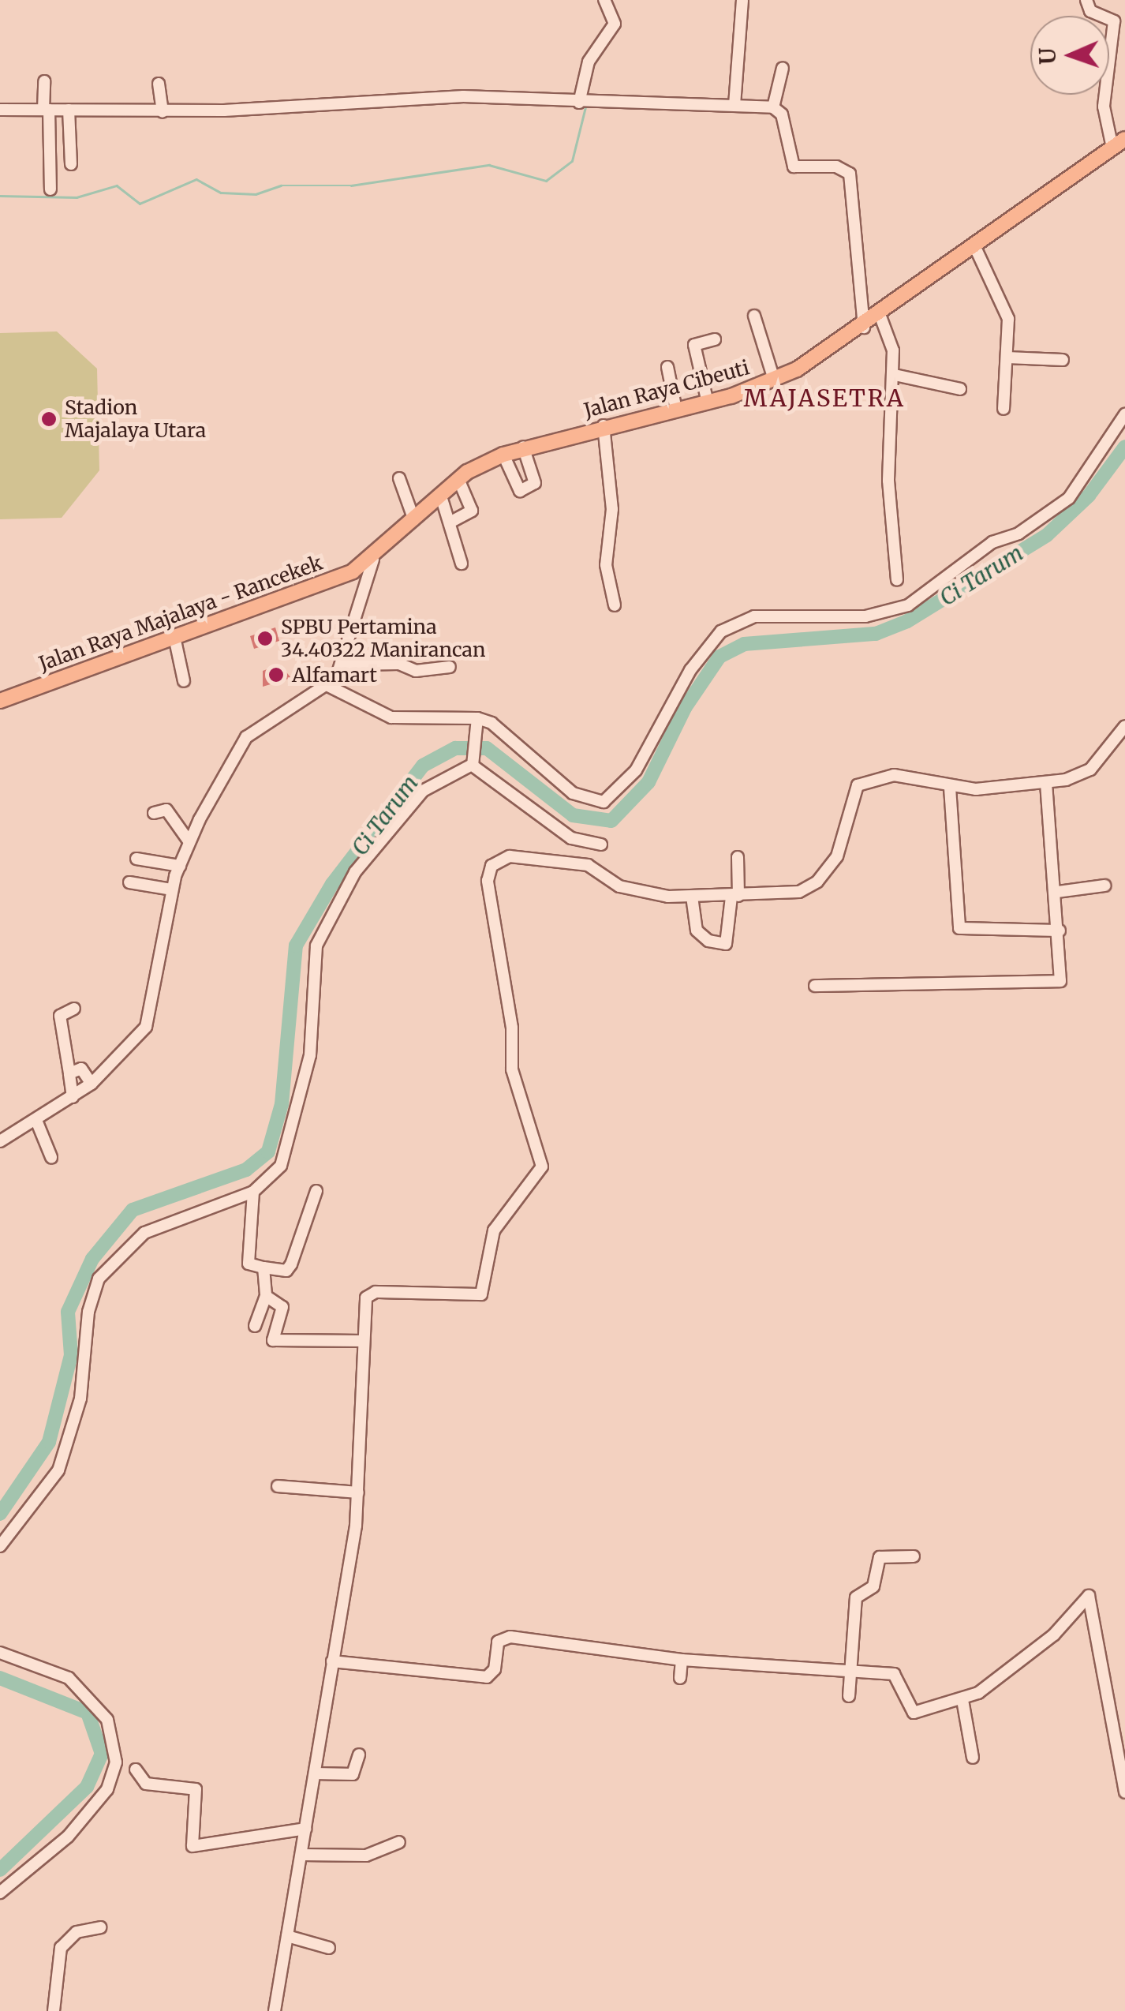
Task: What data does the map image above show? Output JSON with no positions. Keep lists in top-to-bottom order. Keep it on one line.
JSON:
{"streets":{"main road":["Jalan Raya Cibeuti","Jalan Raya Majalaya - Rancekek"]},"crossings":[["Jalan Raya Cibeuti","Jalan Raya Majalaya - Rancekek"]],"districts":["MAJASETRA"],"water":["Ci Tarum"],"places":["Stadion Majalaya Utara","SPBU Pertamina 34.40322 Manirancan","Alfamart"],"north":"left"}
